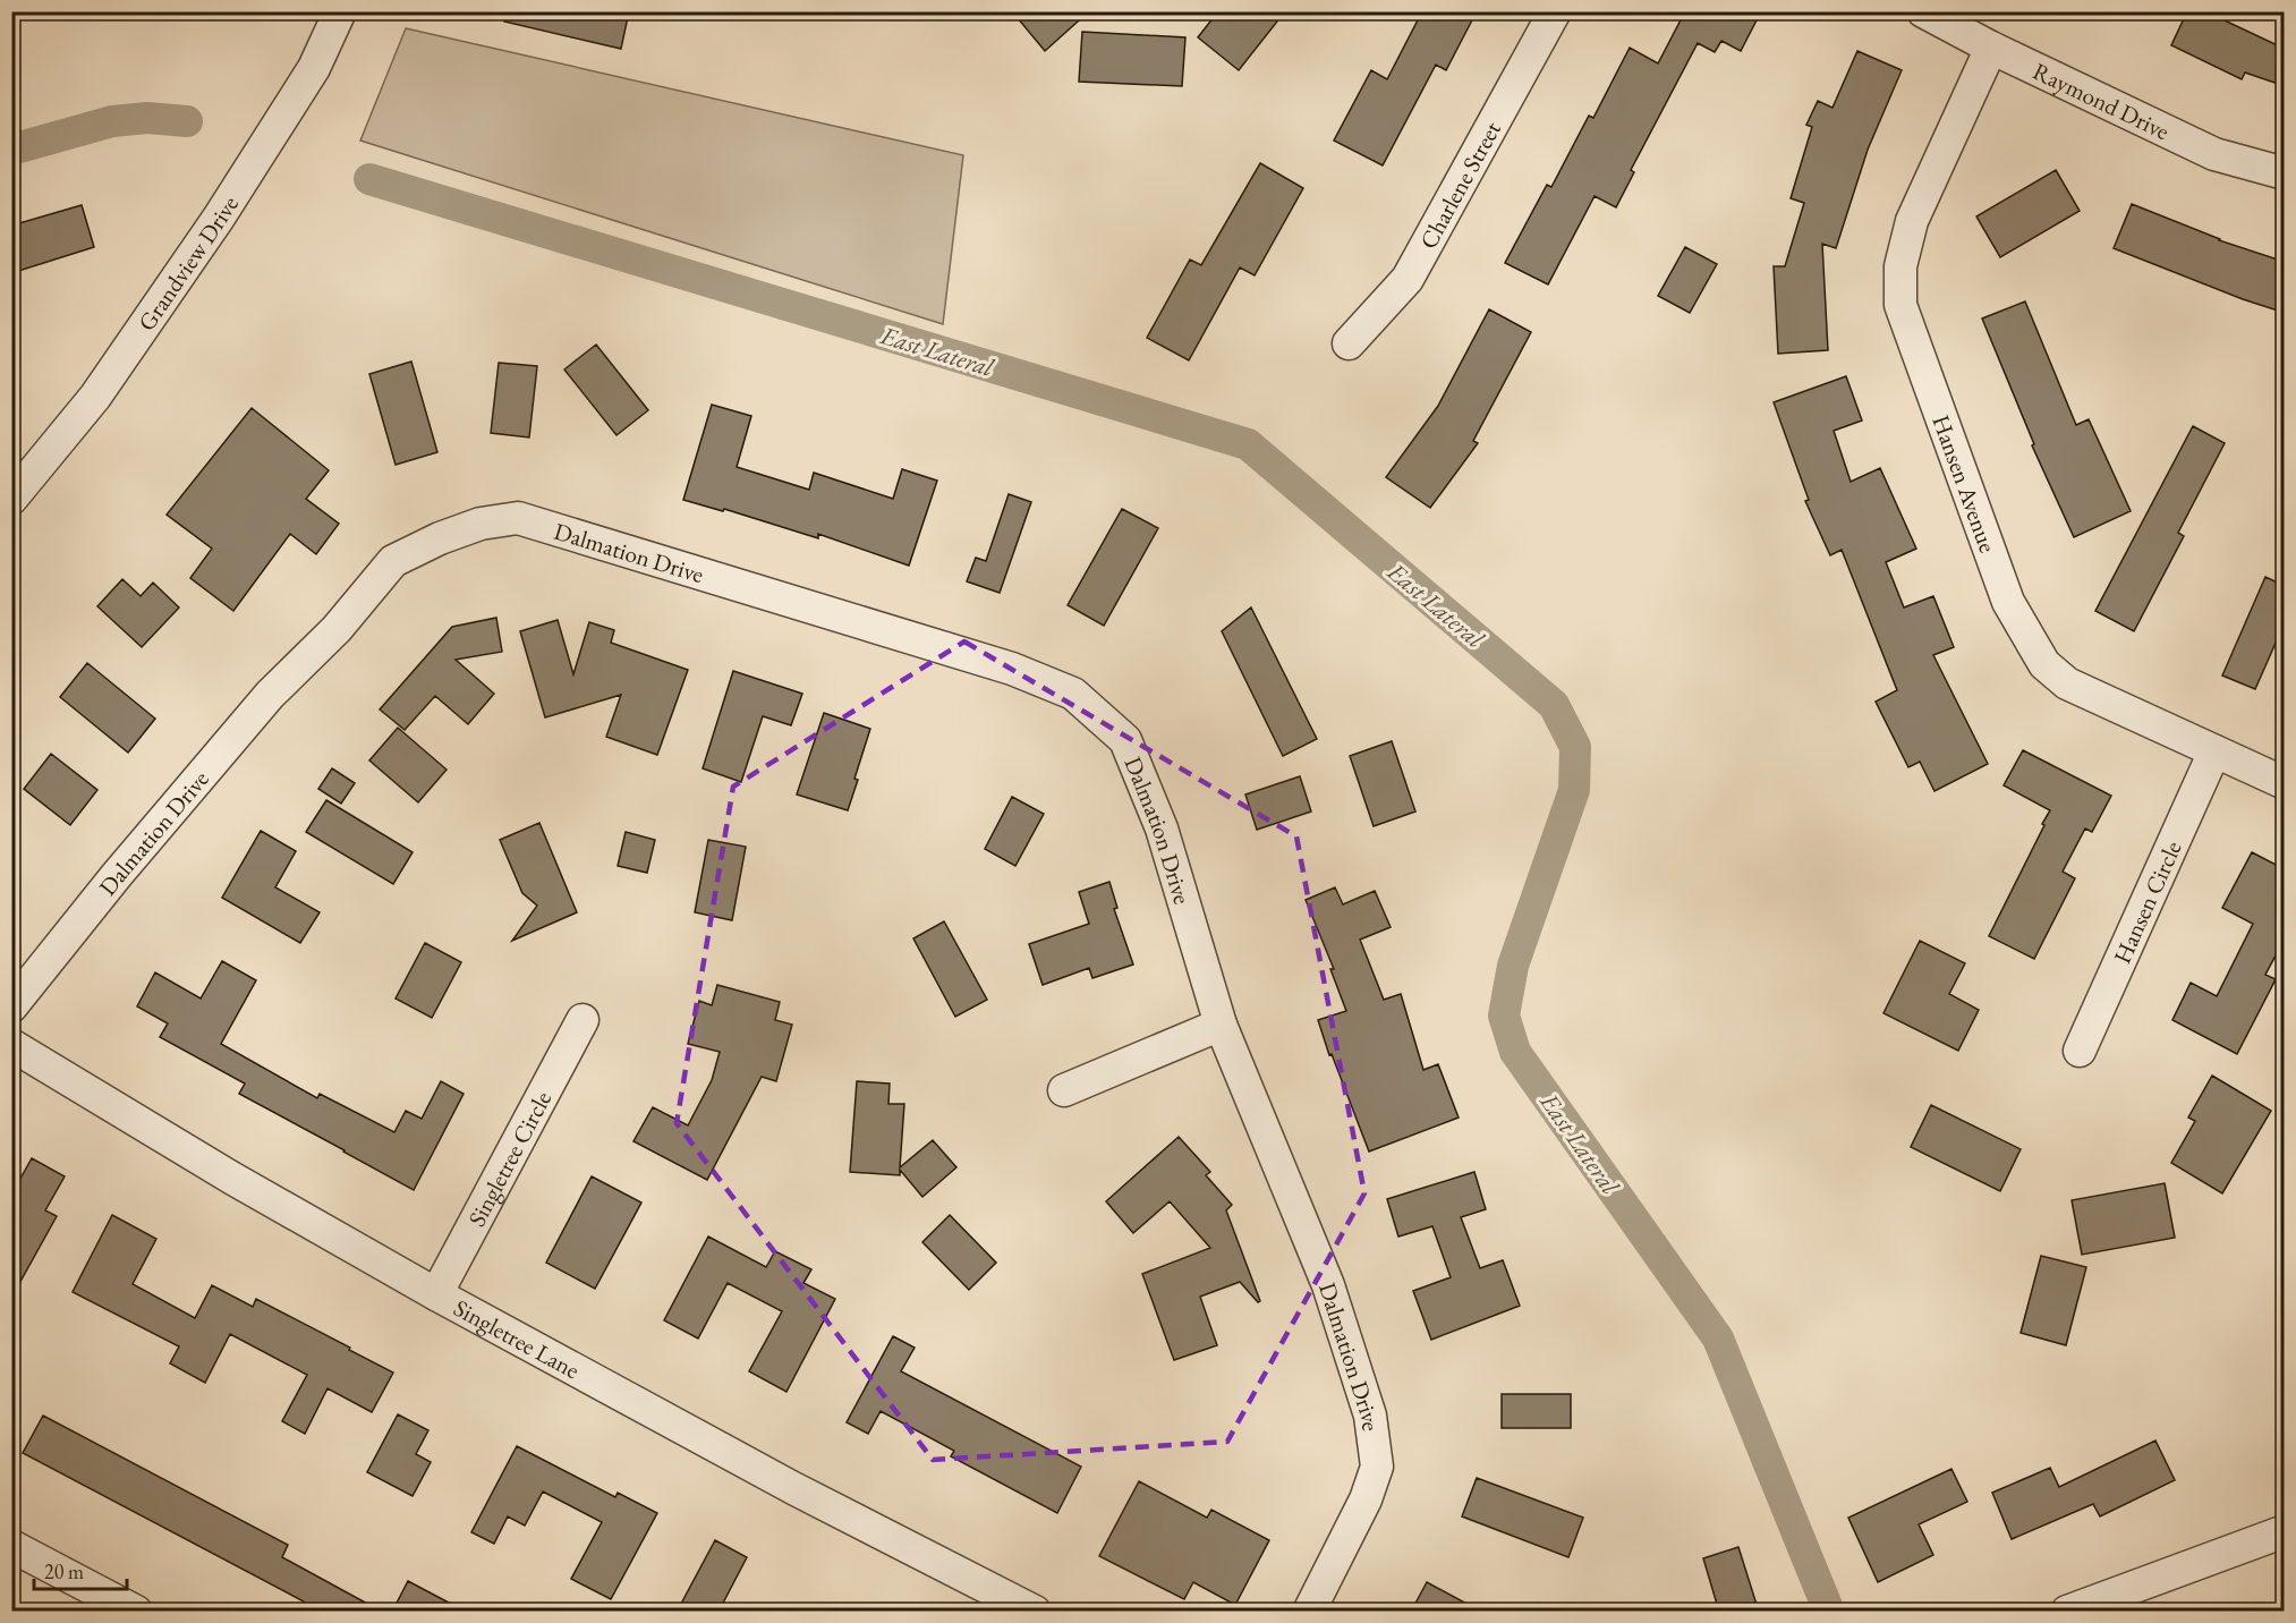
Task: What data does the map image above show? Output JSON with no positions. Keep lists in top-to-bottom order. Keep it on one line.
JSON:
{"streets":{"street":["Raymond Drive","Charlene Street","Grandview Drive","Hansen Avenue","Dalmation Drive","Hansen Circle","Singletree Circle","Singletree Lane"]},"crossings":[["Raymond Drive","Hansen Avenue"],["Hansen Avenue","Hansen Circle"],["Singletree Circle","Singletree Lane"]],"water":["East Lateral"],"scale_bar":"20 m"}
